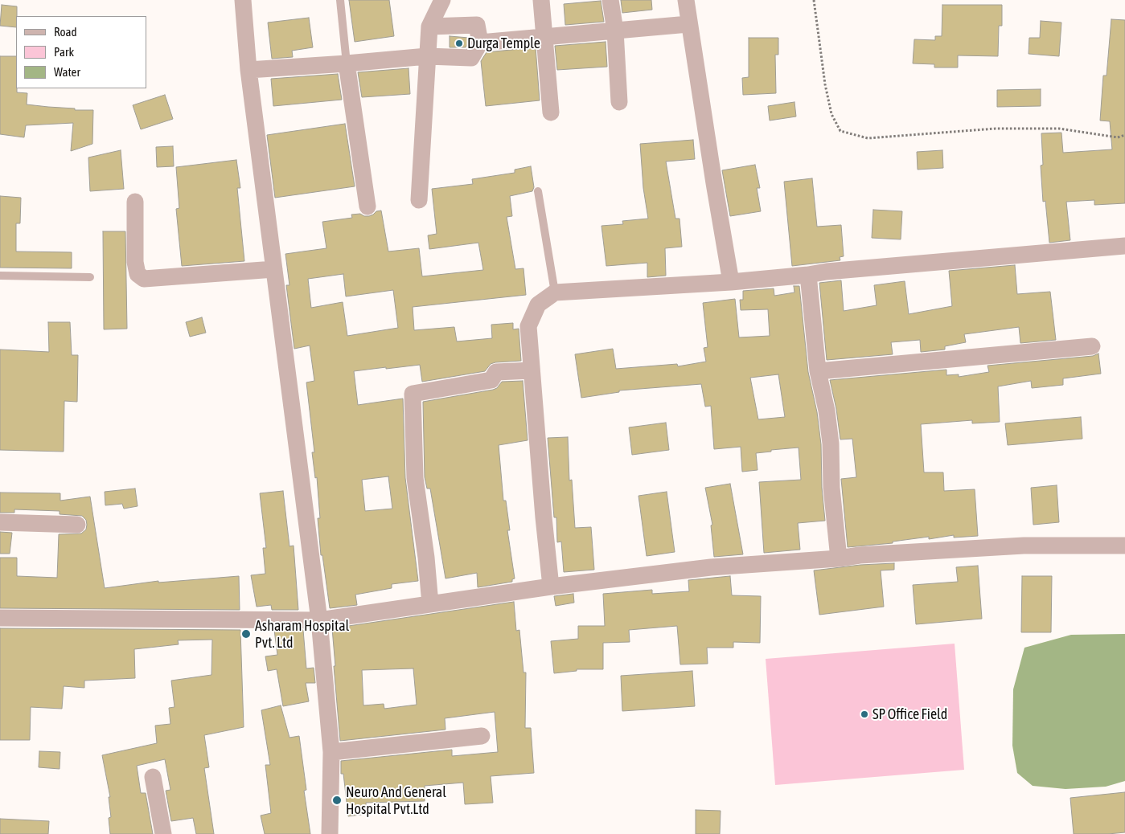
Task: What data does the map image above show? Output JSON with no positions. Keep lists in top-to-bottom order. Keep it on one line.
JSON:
{"places":["Durga Temple","Asharam Hospital Pvt. Ltd","SP Office Field","Neuro And General Hospital Pvt.Ltd"],"legend":["Road","Park","Water"]}
